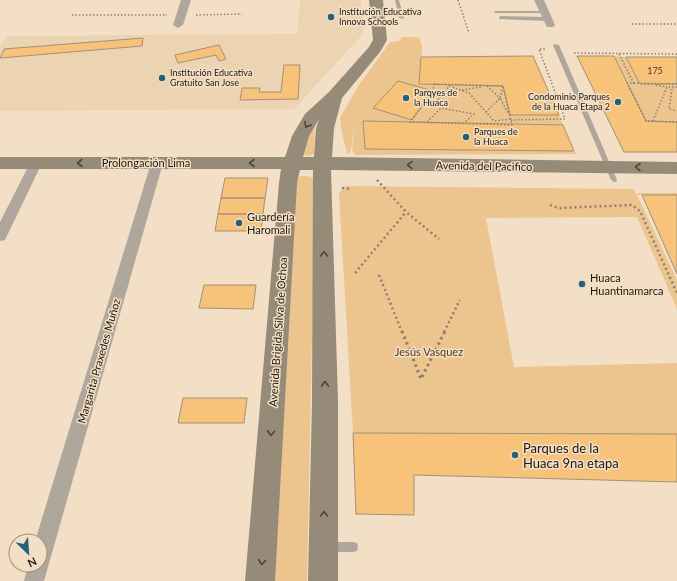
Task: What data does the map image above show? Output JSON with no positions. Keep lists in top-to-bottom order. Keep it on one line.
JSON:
{"streets":{"street":["Prolongación Lima","Avenida del Pacifico","Avenida Brigida Silva de Ochoa","Margarita Praxedes Muñoz"]},"crossings":[["Prolongación Lima","Avenida del Pacifico"],["Prolongación Lima","Avenida Brigida Silva de Ochoa"],["Prolongación Lima","Margarita Praxedes Muñoz"],["Avenida del Pacifico","Avenida Brigida Silva de Ochoa"]],"one_way":["Prolongación Lima"],"parks":["Jesús Vasquez"],"places":["Institución Educativa Innova Schools","Institución Educativa Gratuito San Jose","Parqyes de la Huaca","Condominio Parques de la Huaca Etapa 2","Parques de la Huaca","Guardería Haromali","Huaca Huantinamarca","Parques de la Huaca 9na etapa"],"house_numbers":["175"],"north":"bottom right"}
